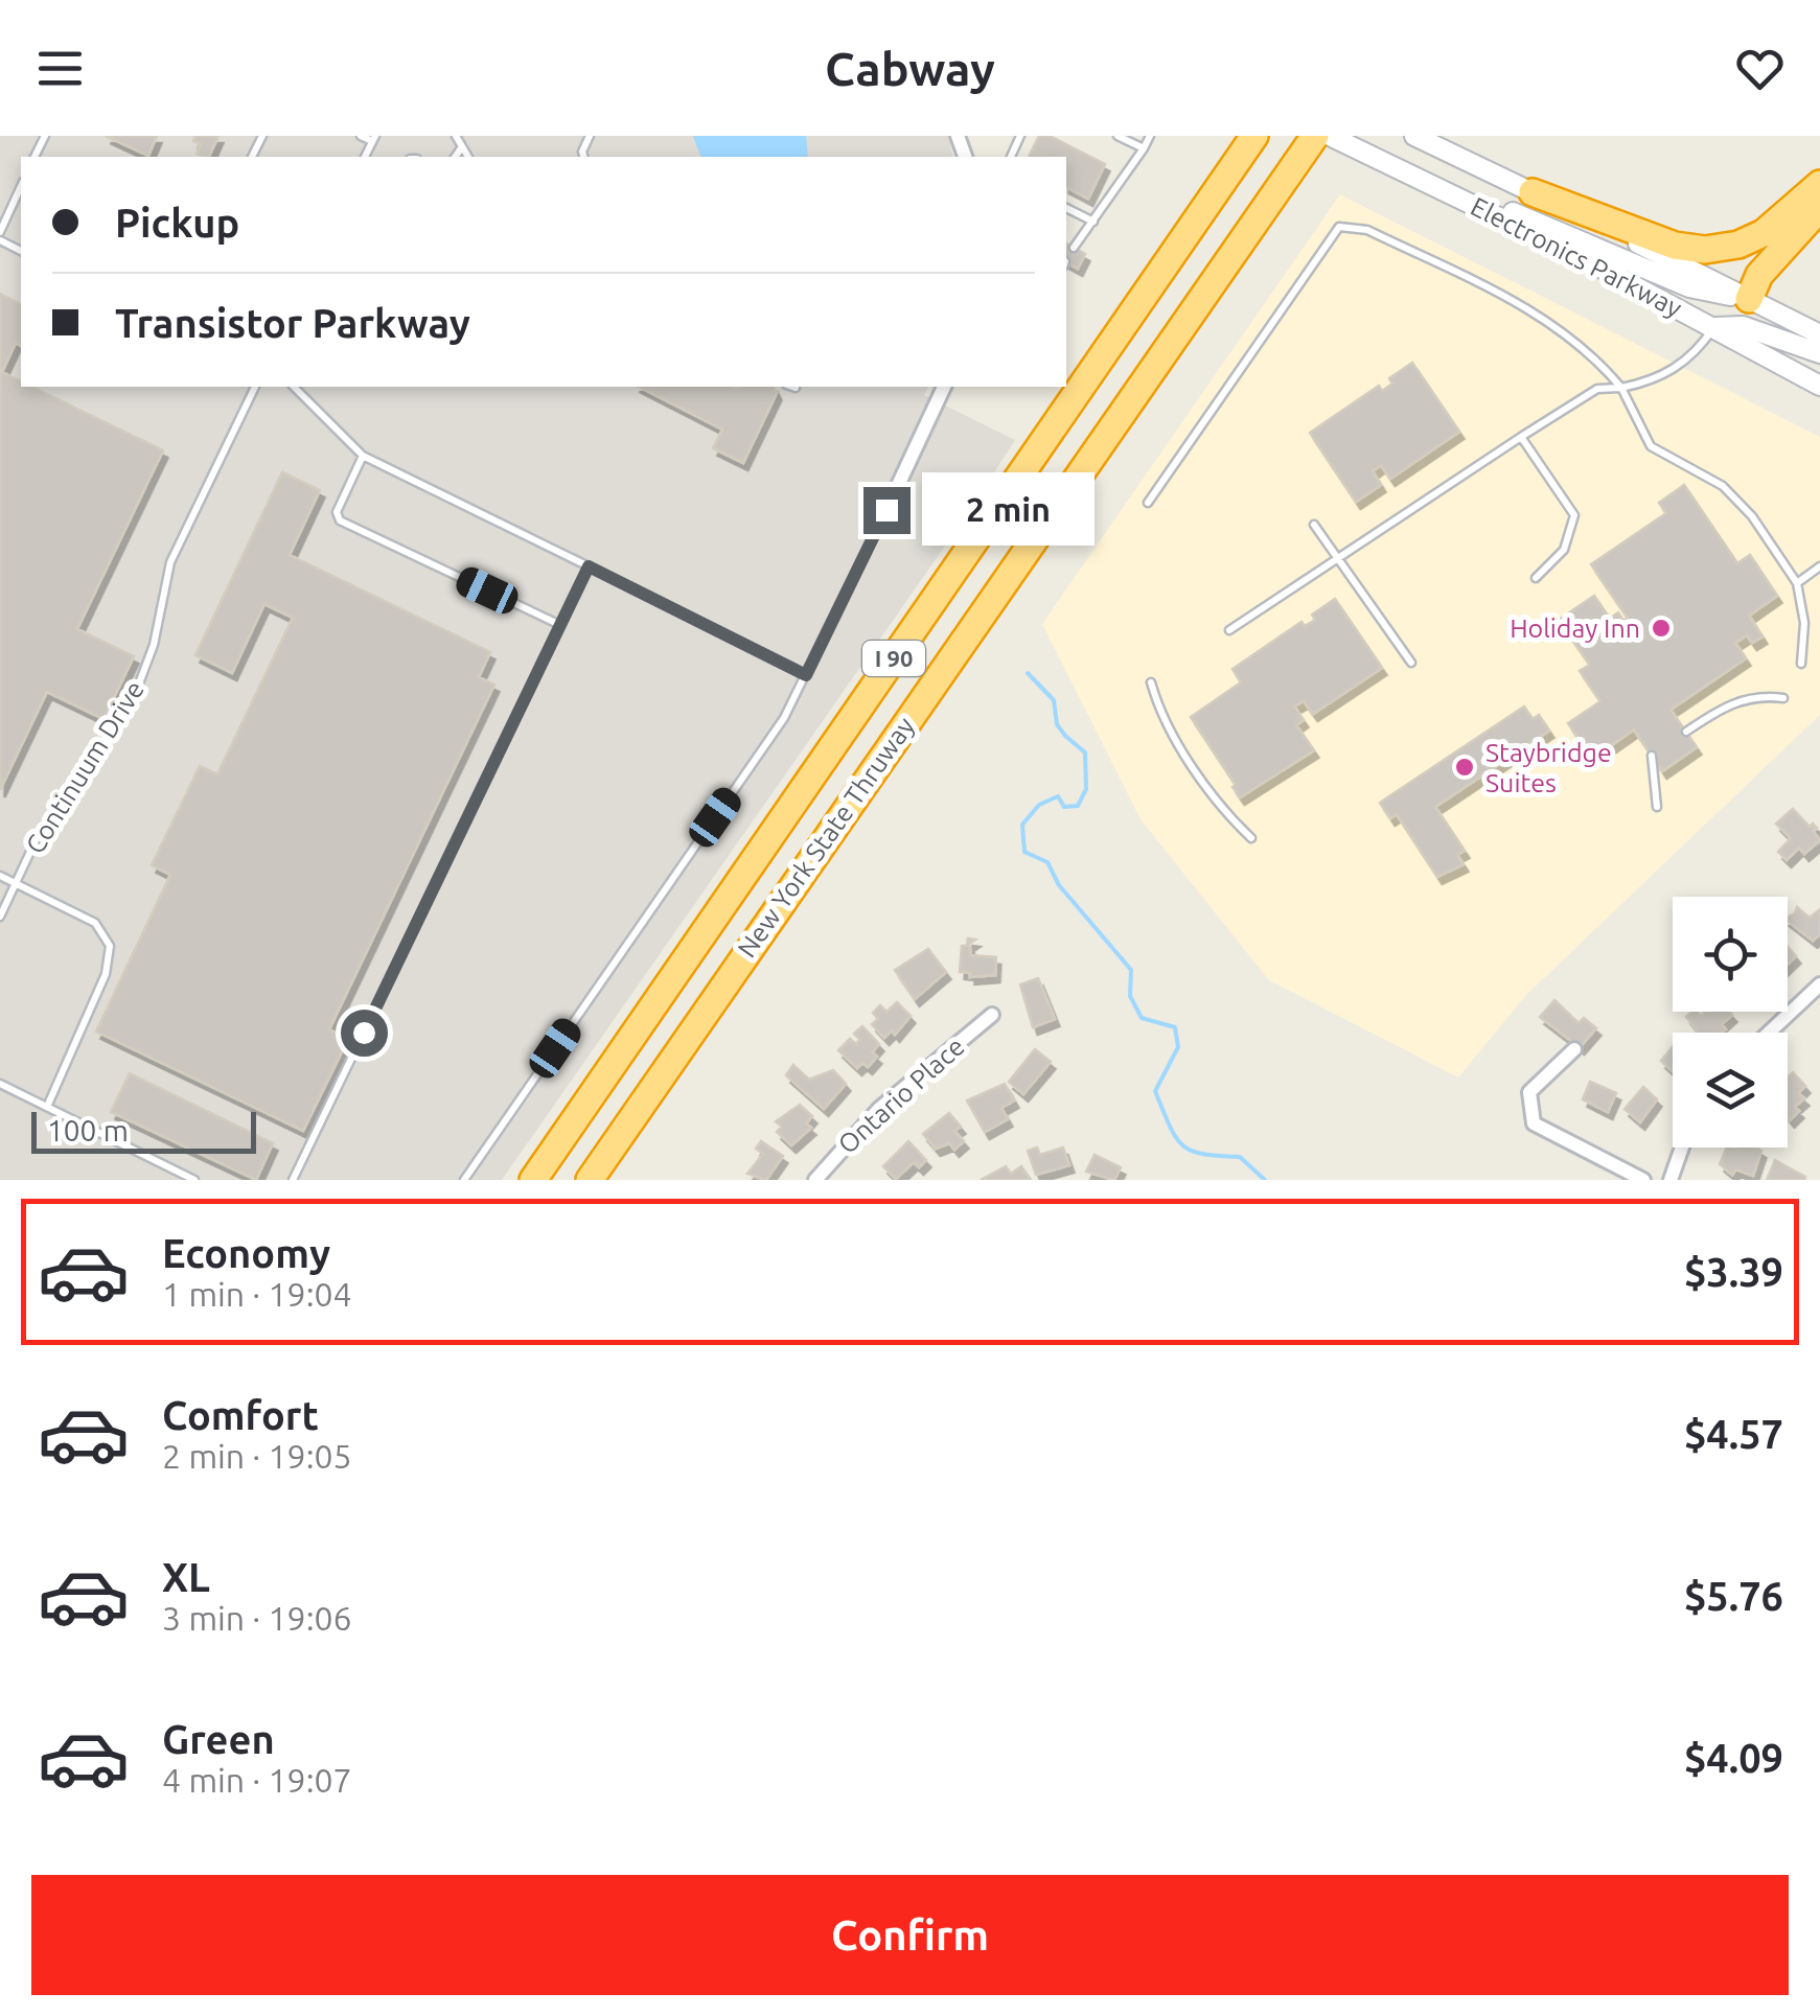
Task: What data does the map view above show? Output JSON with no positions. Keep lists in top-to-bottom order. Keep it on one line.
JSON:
{"streets":{"highway":["I 90","New York State Thruway"],"main road":["Electronics Parkway"],"street":["Ontario Place"],"lane":["Continuum Drive"]},"places":["Holiday Inn","Staybridge Suites"],"scale_bar":"100 m","page":{"header":"Cabway","banner":["Pickup","Transistor Parkway"],"bubble":"2 min","scale":"100 m","list":[{"name":"Economy","note":"1 min · 19:04","value":"$3.39"},{"name":"Comfort","note":"2 min · 19:05","value":"$4.57"},{"name":"XL","note":"3 min · 19:06","value":"$5.76"},{"name":"Green","note":"4 min · 19:07","value":"$4.09"}],"buttons":"Confirm"}}
